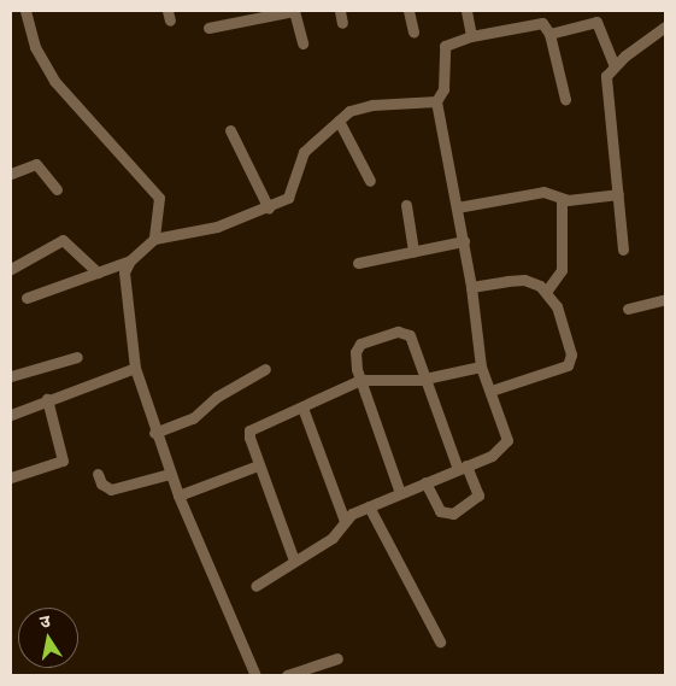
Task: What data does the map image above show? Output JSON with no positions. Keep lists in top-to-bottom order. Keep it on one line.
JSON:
{"north":"top"}
